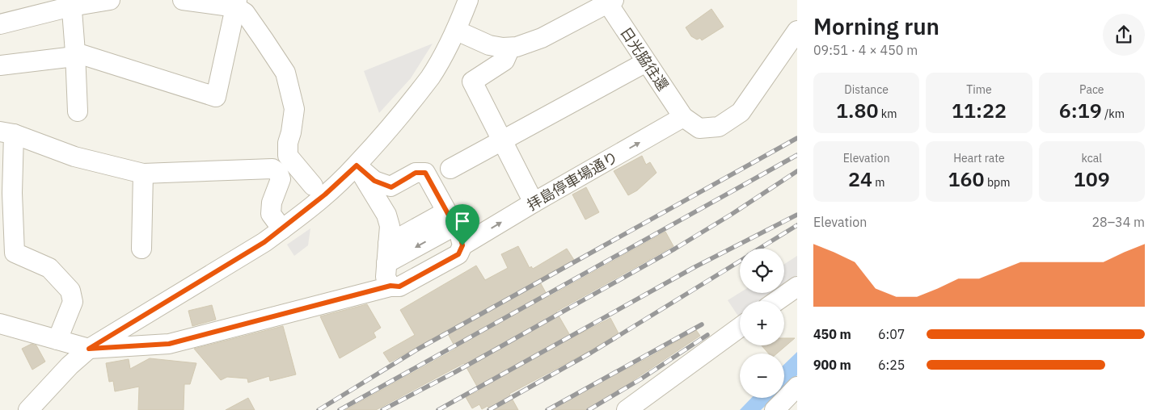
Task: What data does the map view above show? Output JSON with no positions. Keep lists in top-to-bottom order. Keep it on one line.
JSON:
{"streets":{"street":["日光脇往還","拝島停車場通り"]},"crossings":[["日光脇往還","拝島停車場通り"]],"page":{"heading":["Morning run","09:51 · 4 × 450 m"],"stats":[["Distance","1.80 km"],["Time","11:22"],["Pace","6:19 /km"],["Elevation","24 m"],["Heart rate","160 bpm"],["kcal","109"]],"chart":["Elevation","28–34 m"],"map_buttons":["+","−"],"list":[{"name":"450 m","note":"6:07"},{"name":"900 m","note":"6:25"}]}}
